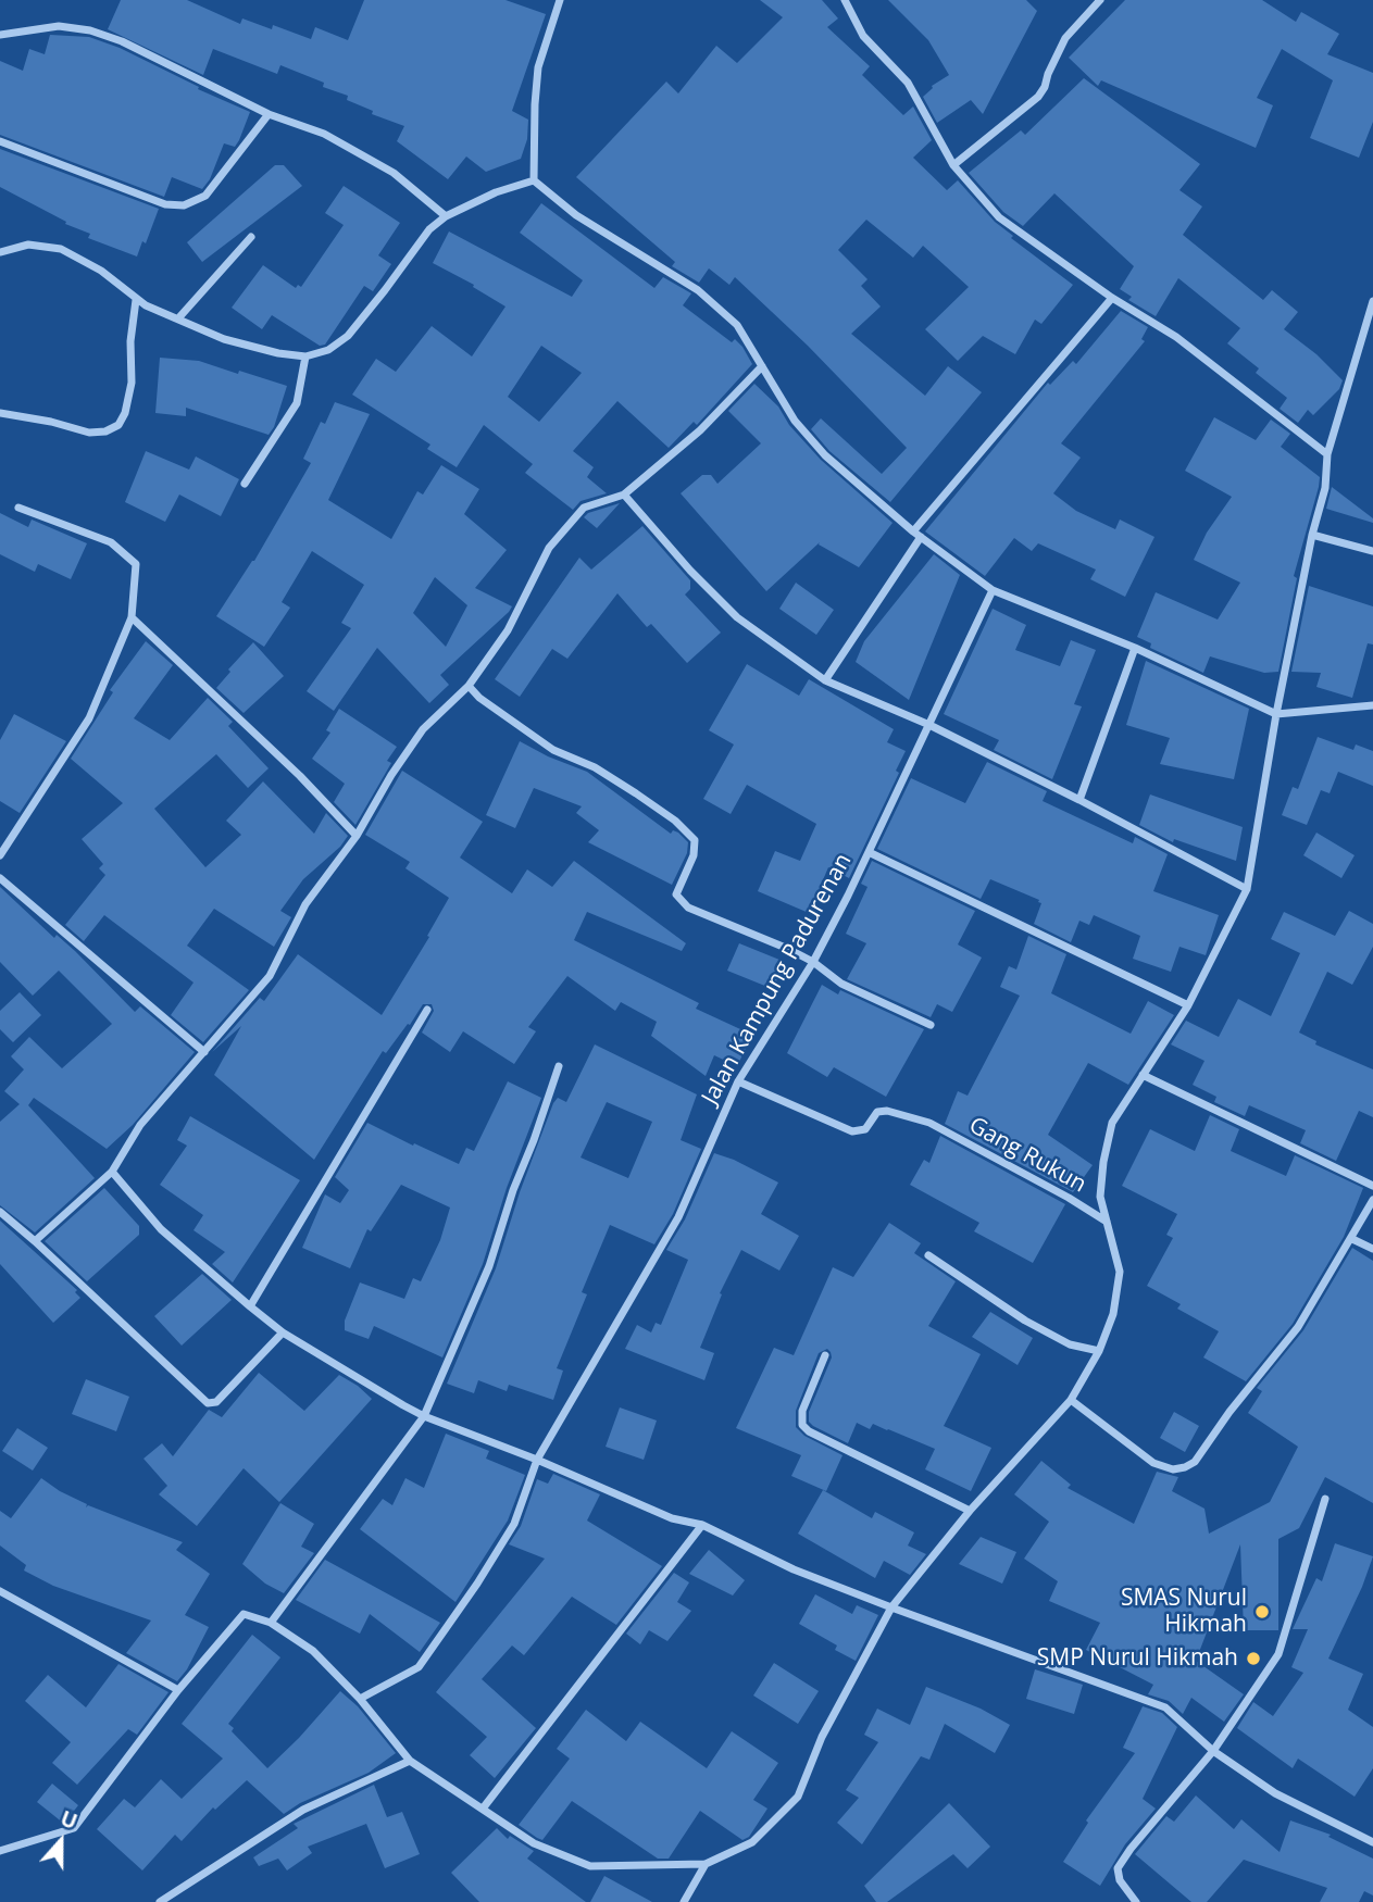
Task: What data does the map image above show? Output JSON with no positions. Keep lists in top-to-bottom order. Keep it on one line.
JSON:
{"streets":{"street":["Jalan Kampung Padurenan","Gang Rukun"]},"crossings":[["Jalan Kampung Padurenan","Gang Rukun"]],"places":["SMAS Nurul Hikmah","SMP Nurul Hikmah"],"north":"top"}
